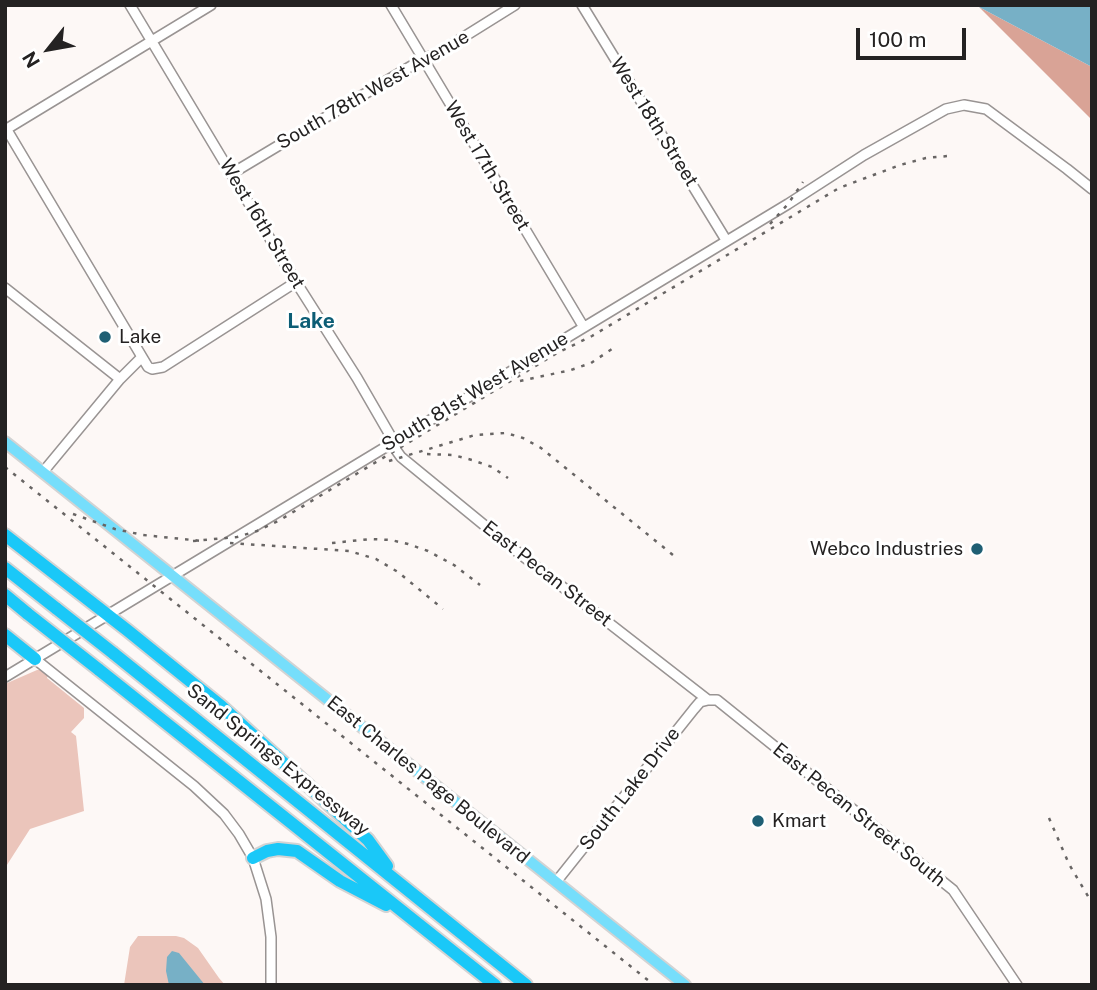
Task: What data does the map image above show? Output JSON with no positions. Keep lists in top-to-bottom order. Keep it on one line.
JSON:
{"streets":{"highway":["Sand Springs Expressway"],"main road":["East Charles Page Boulevard"],"street":["South 78th West Avenue","West 18th Street","West 17th Street","West 16th Street","South 81st West Avenue","East Pecan Street","South Lake Drive","East Pecan Street South"]},"crossings":[["South 78th West Avenue","West 17th Street"],["South 78th West Avenue","West 16th Street"],["West 18th Street","South 81st West Avenue"],["West 17th Street","South 81st West Avenue"],["West 16th Street","South 81st West Avenue"],["West 16th Street","East Pecan Street"],["South 81st West Avenue","East Pecan Street"],["South 81st West Avenue","East Charles Page Boulevard"],["East Pecan Street","South Lake Drive"],["East Pecan Street","East Pecan Street South"],["East Charles Page Boulevard","South Lake Drive"],["South Lake Drive","East Pecan Street South"]],"districts":["Lake"],"places":["Lake","Webco Industries","Kmart"],"scale_bar":"100 m","north":"bottom left"}
